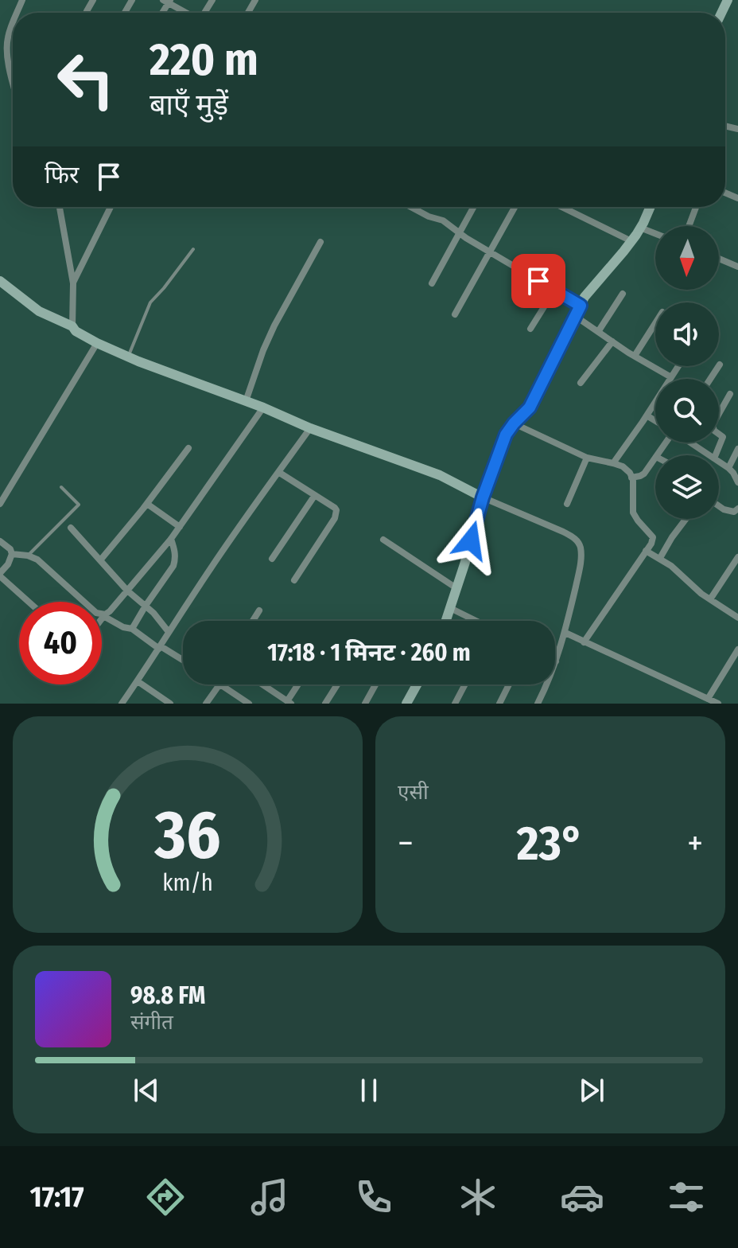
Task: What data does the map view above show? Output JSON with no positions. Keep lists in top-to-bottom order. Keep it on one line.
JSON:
{"north":"bottom","page":{"turn":["220 m","बाएँ मुड़ें"],"then":"फिर","limit":"40","trip":"17:18 · 1 मिनट · 260 m","tile":"एसी","heat":["−","23°","+"],"song":["98.8 FM","संगीत"],"tabs":"17:17","gauge":["36","km/h"]}}
